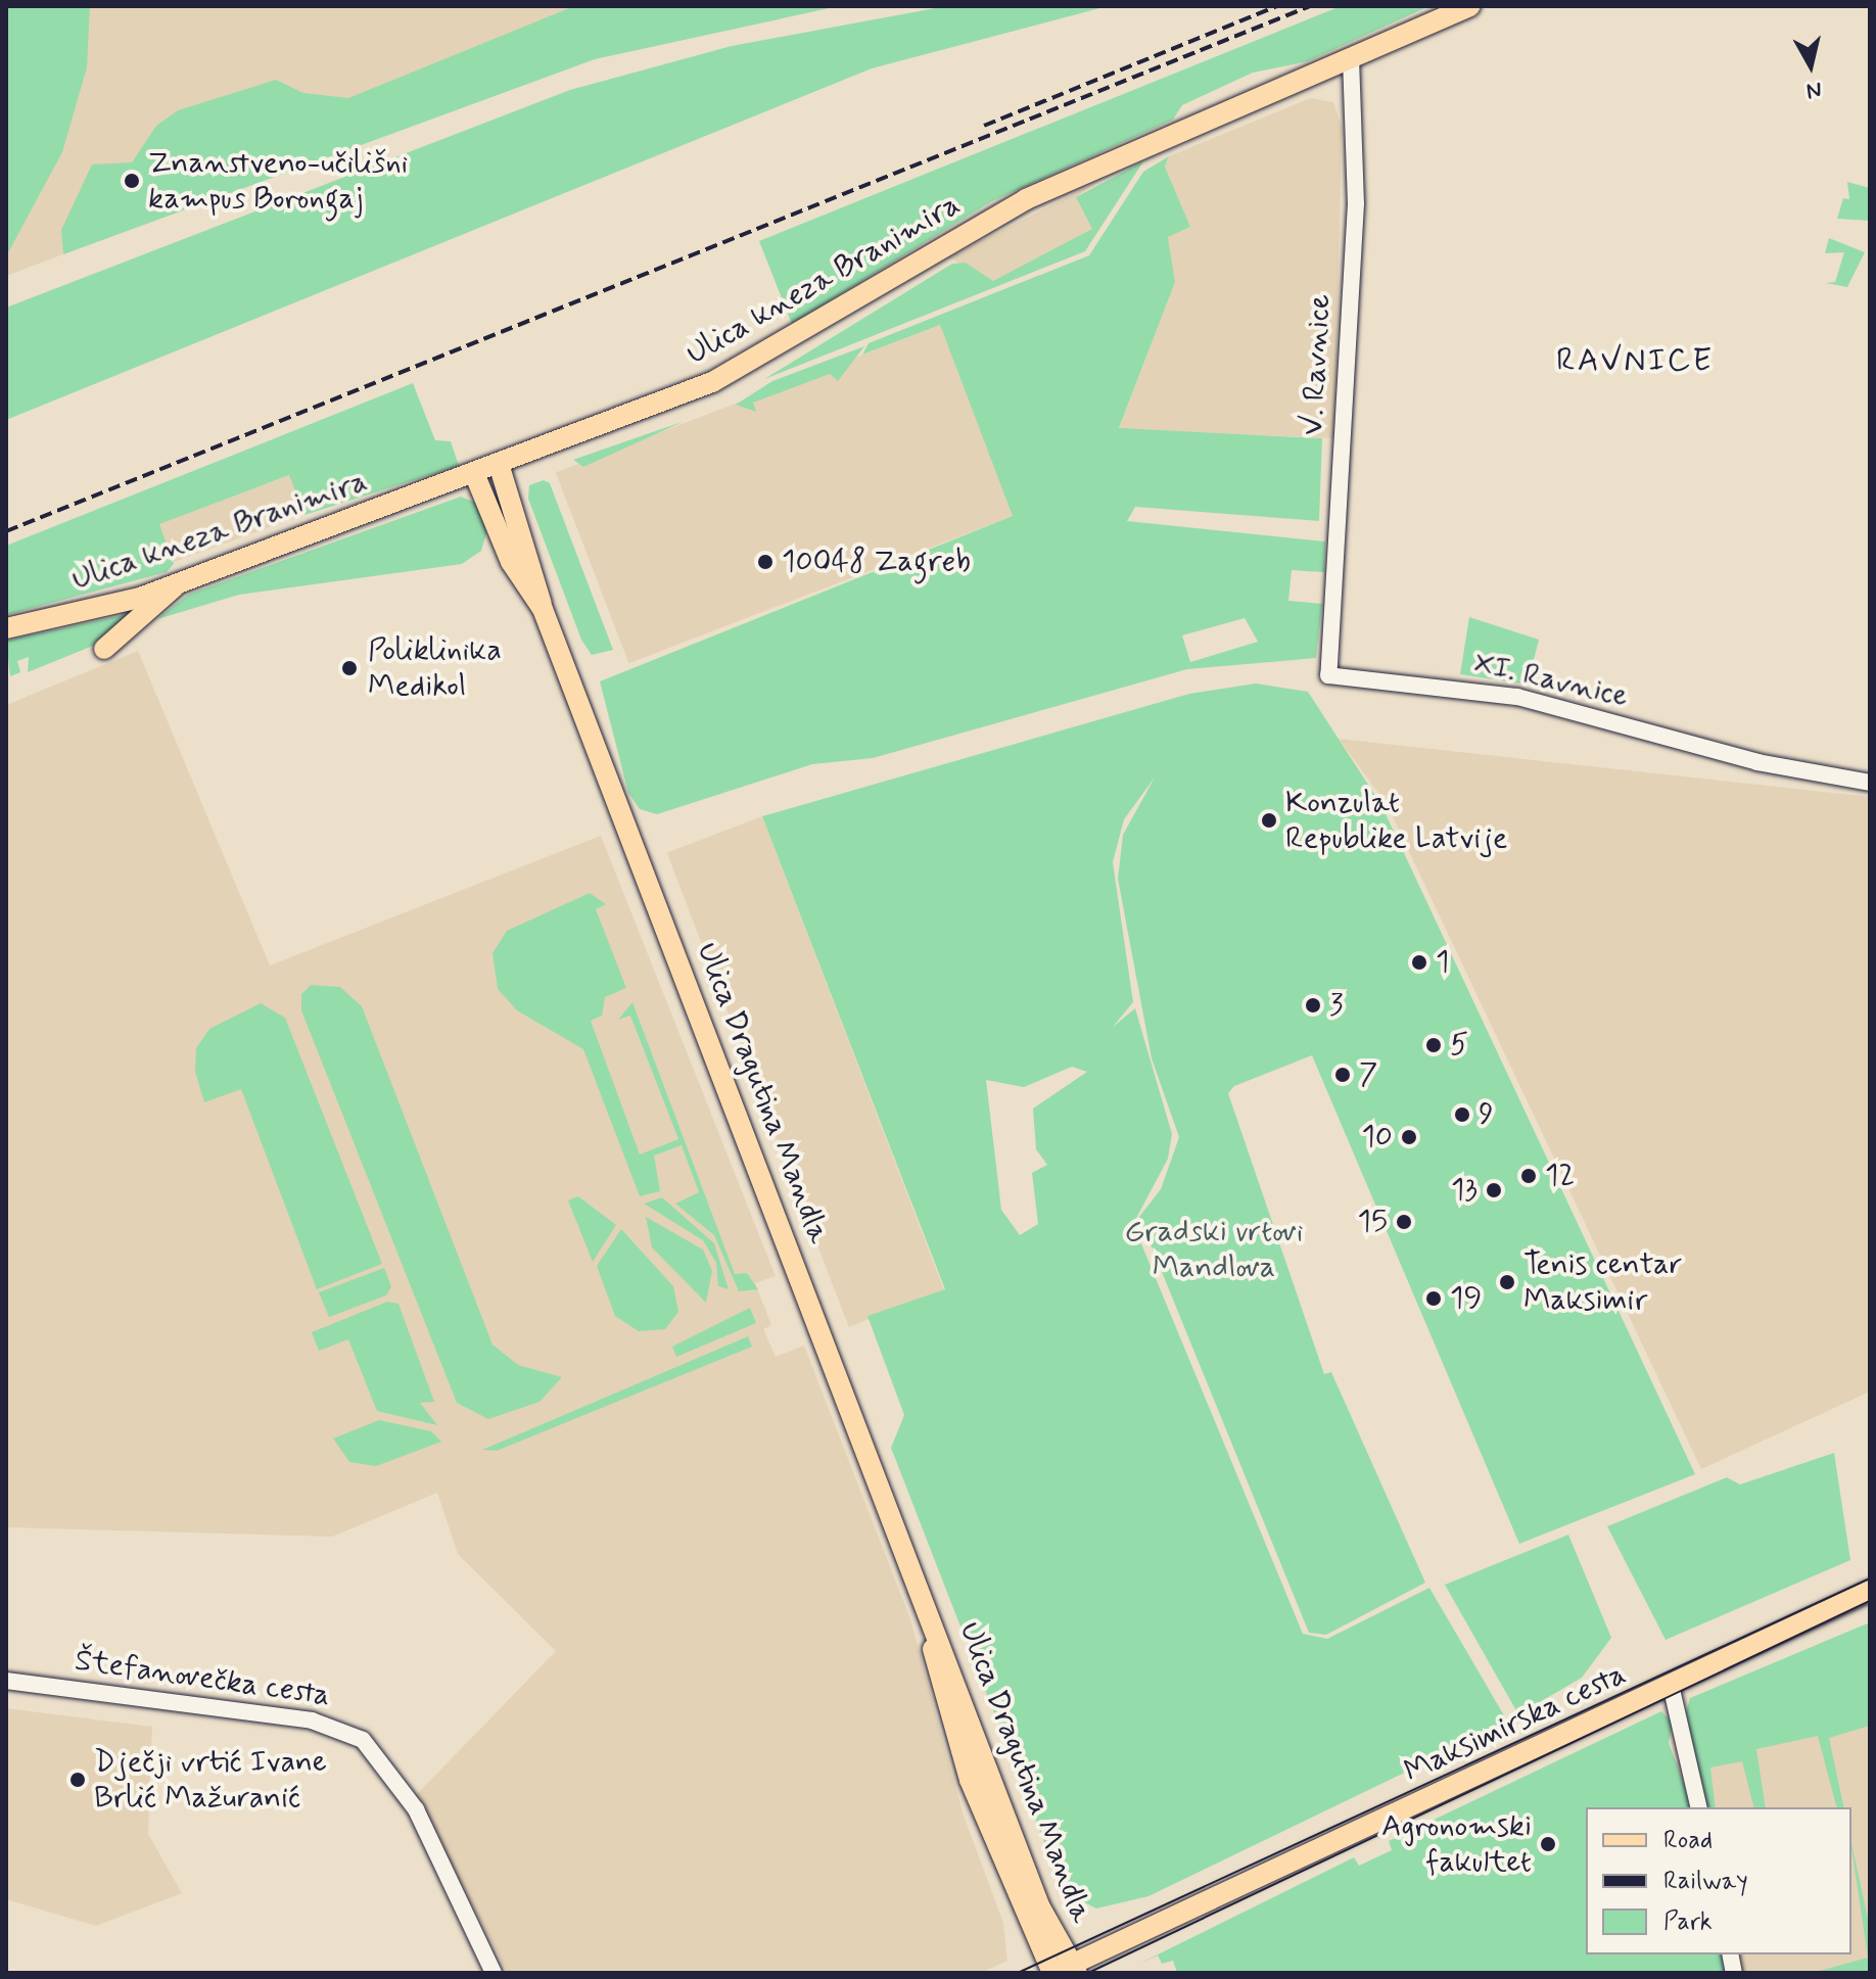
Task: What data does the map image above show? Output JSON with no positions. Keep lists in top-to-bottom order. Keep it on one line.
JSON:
{"streets":{"main road":["Ulica kneza Branimira","Ulica Dragutina Mandla","Maksimirska cesta"],"street":["V. Ravnice","XI. Ravnice","Štefanovečka cesta"]},"crossings":[["Ulica kneza Branimira","V. Ravnice"],["Ulica kneza Branimira","Ulica Dragutina Mandla"],["V. Ravnice","XI. Ravnice"],["Ulica Dragutina Mandla","Maksimirska cesta"]],"districts":["RAVNICE"],"parks":["Gradski vrtovi Mandlova"],"places":["Znanstveno-učilišni kampus Borongaj","10048 Zagreb","Poliklinika Medikol","Konzulat Republike Latvije","1","3","5","7","9","10","12","13","15","Tenis centar Maksimir","19","Dječji vrtić Ivane Brlić Mažuranić","Agronomski fakultet"],"legend":["Road","Railway","Park"],"north":"bottom"}
